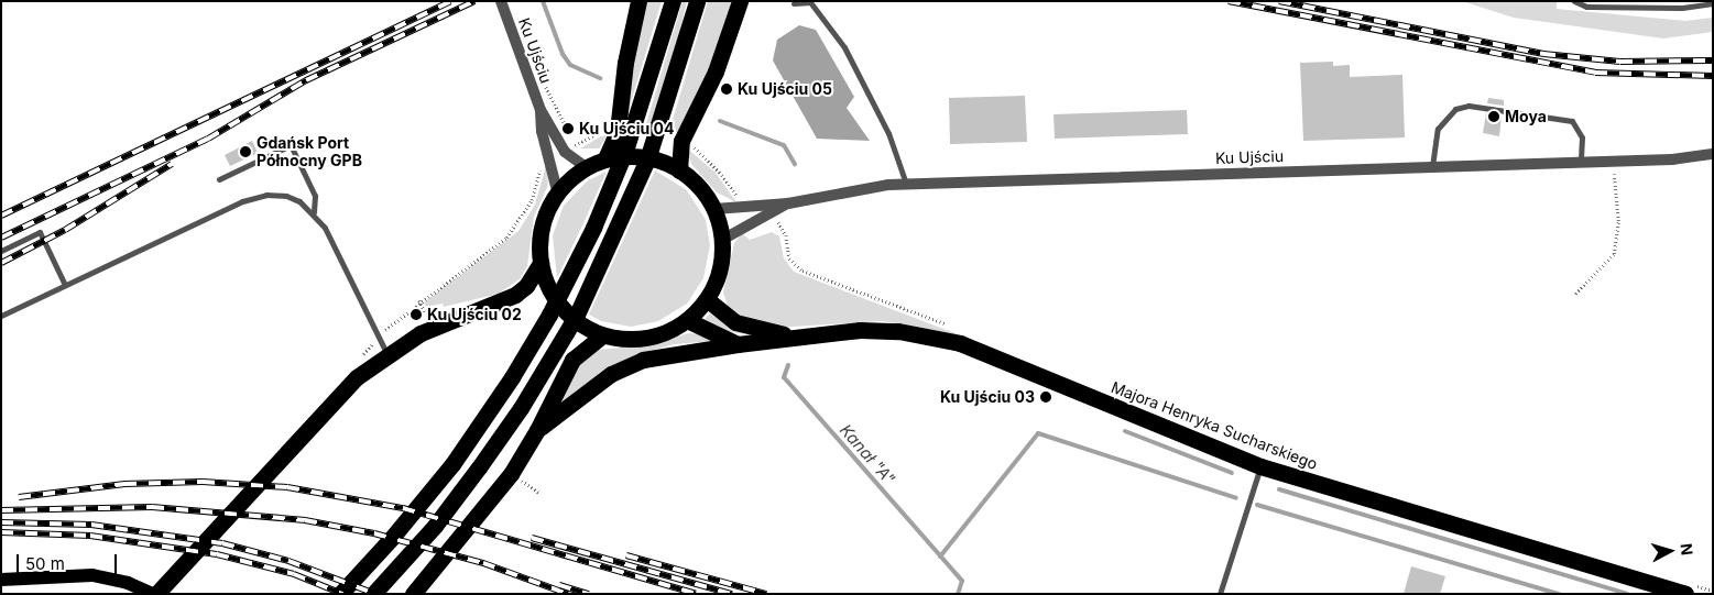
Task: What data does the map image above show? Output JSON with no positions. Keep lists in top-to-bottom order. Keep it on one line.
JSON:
{"streets":{"highway":["Majora Henryka Sucharskiego"],"street":["Ku Ujściu"]},"crossings":[["Ku Ujściu","Majora Henryka Sucharskiego"]],"water":["Kanał \"A\""],"places":["Ku Ujściu 05","Moya","Ku Ujściu 04","Gdańsk Port Północny GPB","Ku Ujściu 02","Ku Ujściu 03"],"scale_bar":"50 m","north":"right"}
